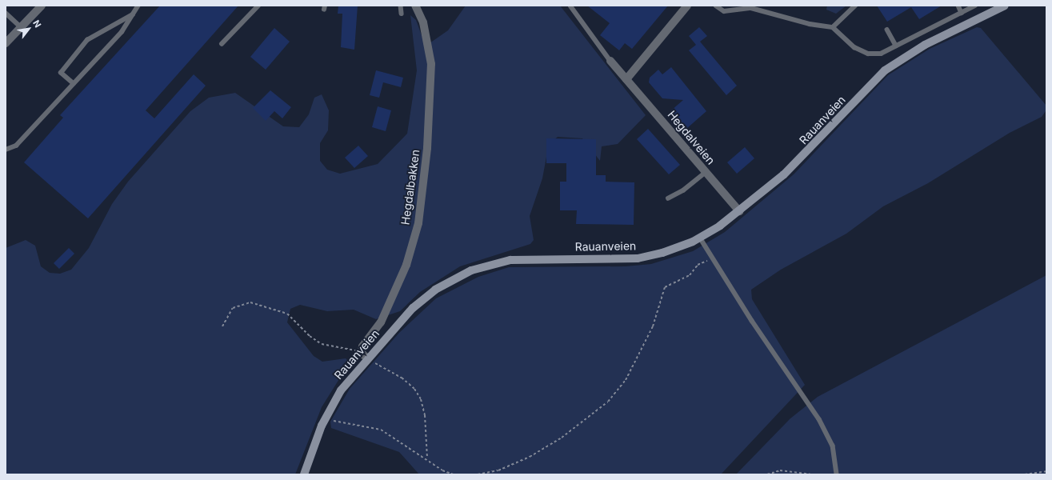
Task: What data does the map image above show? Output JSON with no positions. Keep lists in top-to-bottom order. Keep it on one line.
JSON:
{"streets":{"main road":["Rauanveien"],"street":["Hegdalveien","Hegdalbakken"]},"crossings":[["Rauanveien","Hegdalveien"],["Rauanveien","Hegdalbakken"]],"north":"top right"}
